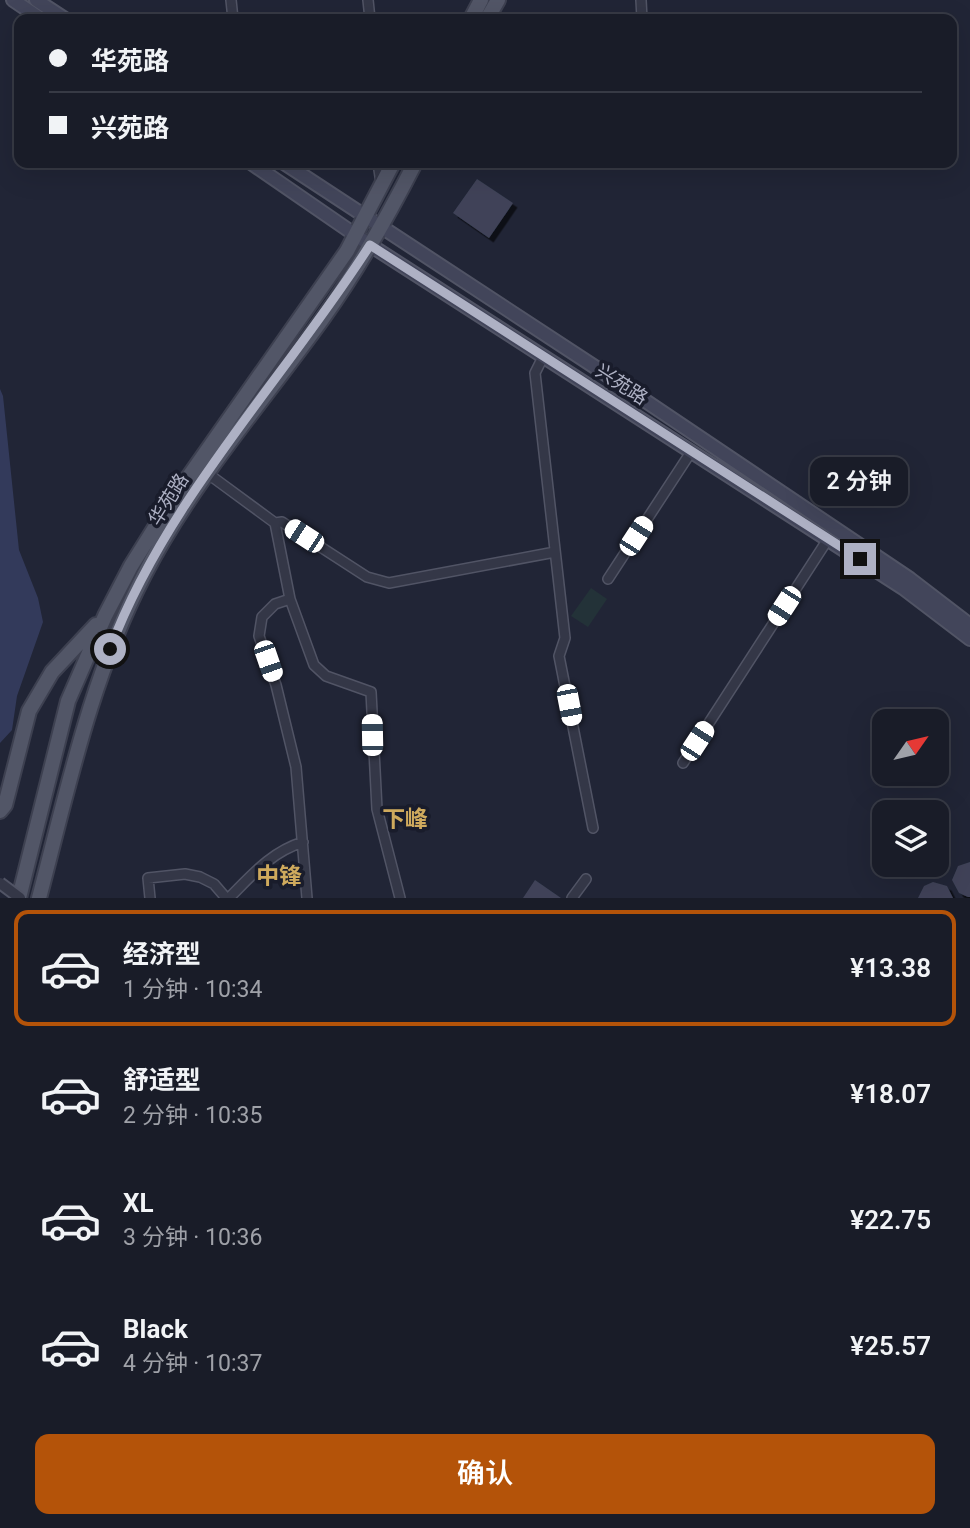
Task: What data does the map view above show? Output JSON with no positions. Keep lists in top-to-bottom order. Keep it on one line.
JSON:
{"streets":{"main road":["兴苑路","华苑路"]},"crossings":[["兴苑路","华苑路"]],"districts":["下峰","中锋"],"north":"top right","page":{"banner":["华苑路","兴苑路"],"bubble":"2 分钟","list":[{"name":"经济型","note":"1 分钟 · 10:34","value":"¥13.38"},{"name":"舒适型","note":"2 分钟 · 10:35","value":"¥18.07"},{"name":"XL","note":"3 分钟 · 10:36","value":"¥22.75"},{"name":"Black","note":"4 分钟 · 10:37","value":"¥25.57"}],"buttons":"确认"}}
